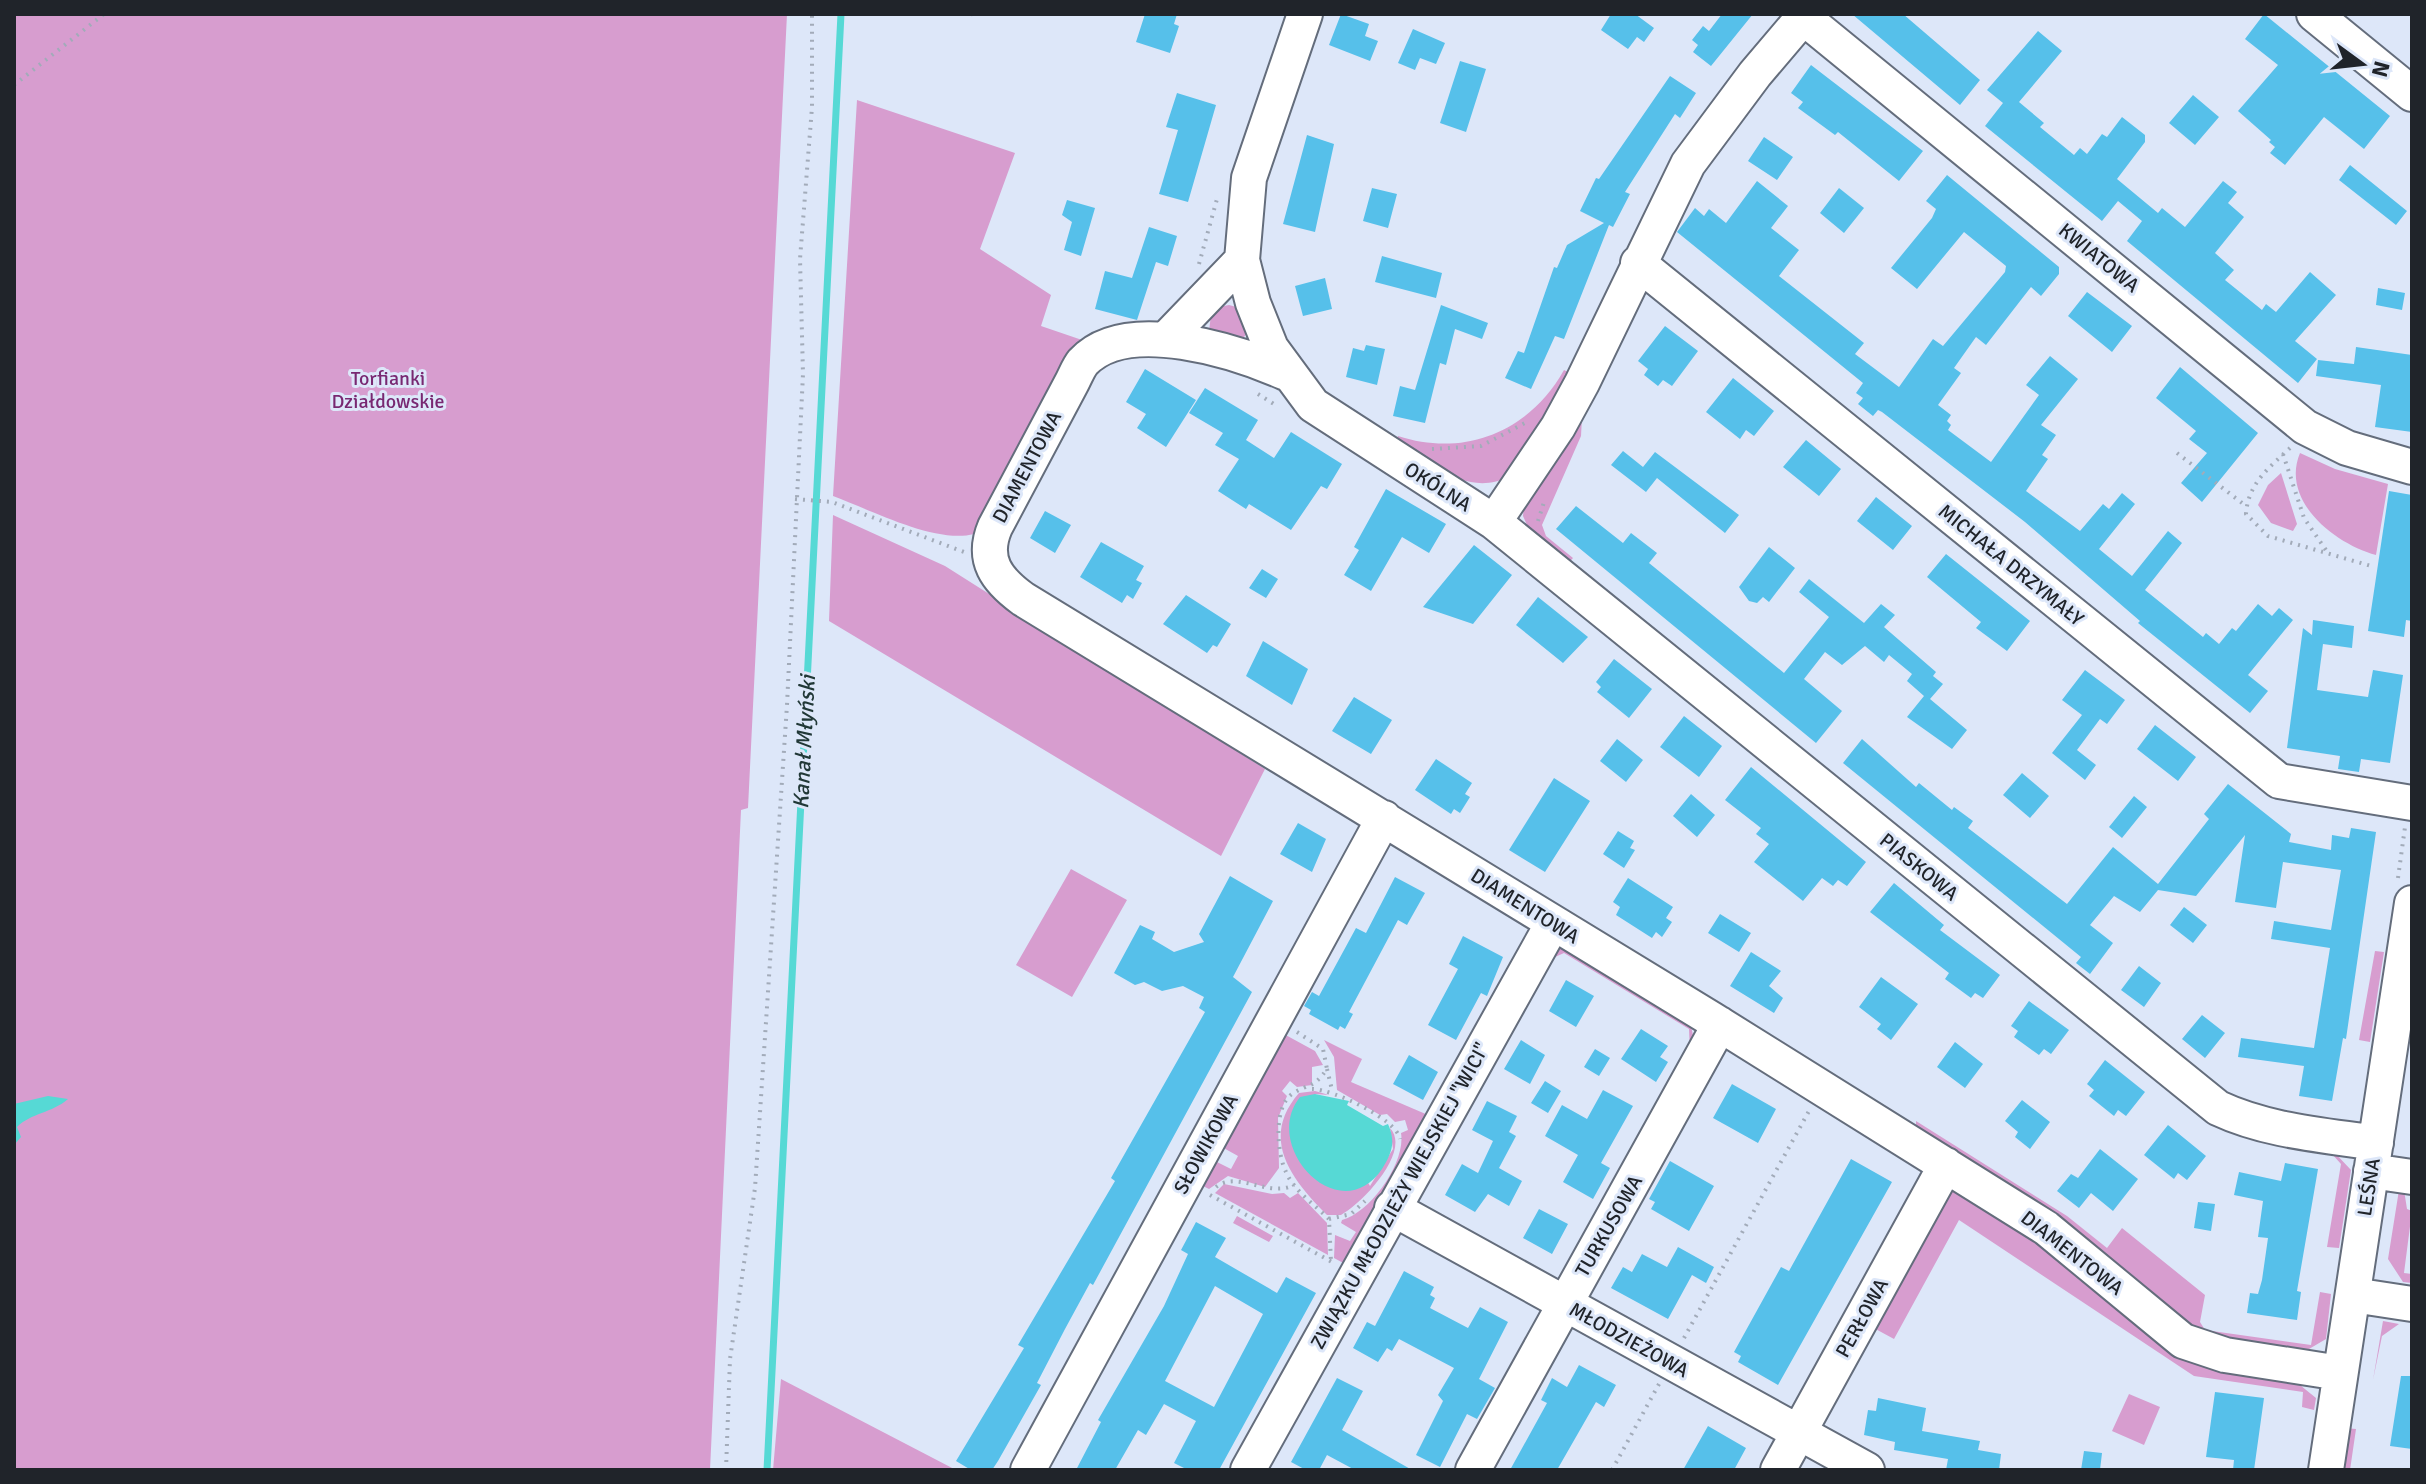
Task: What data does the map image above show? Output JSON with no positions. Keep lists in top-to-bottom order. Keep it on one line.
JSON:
{"streets":{"street":["KWIATOWA","DIAMENTOWA","OKÓLNA","MICHAŁA DRZYMAŁY","PIASKOWA","SŁOWIKOWA","LEŚNA","ZWIĄZKU MŁODZIEŻY WIEJSKIEJ \"WICI\"","TURKUSOWA","PERŁOWA","MŁODZIEŻOWA"]},"crossings":[["KWIATOWA","OKÓLNA"],["DIAMENTOWA","OKÓLNA"],["DIAMENTOWA","SŁOWIKOWA"],["DIAMENTOWA","LEŚNA"],["DIAMENTOWA","ZWIĄZKU MŁODZIEŻY WIEJSKIEJ \"WICI\""],["DIAMENTOWA","TURKUSOWA"],["DIAMENTOWA","PERŁOWA"],["OKÓLNA","MICHAŁA DRZYMAŁY"],["OKÓLNA","PIASKOWA"],["PIASKOWA","LEŚNA"],["ZWIĄZKU MŁODZIEŻY WIEJSKIEJ \"WICI\"","MŁODZIEŻOWA"],["TURKUSOWA","MŁODZIEŻOWA"],["PERŁOWA","MŁODZIEŻOWA"]],"water":["Kanał Młyński"],"parks":["Torfianki Działdowskie"],"north":"right"}
